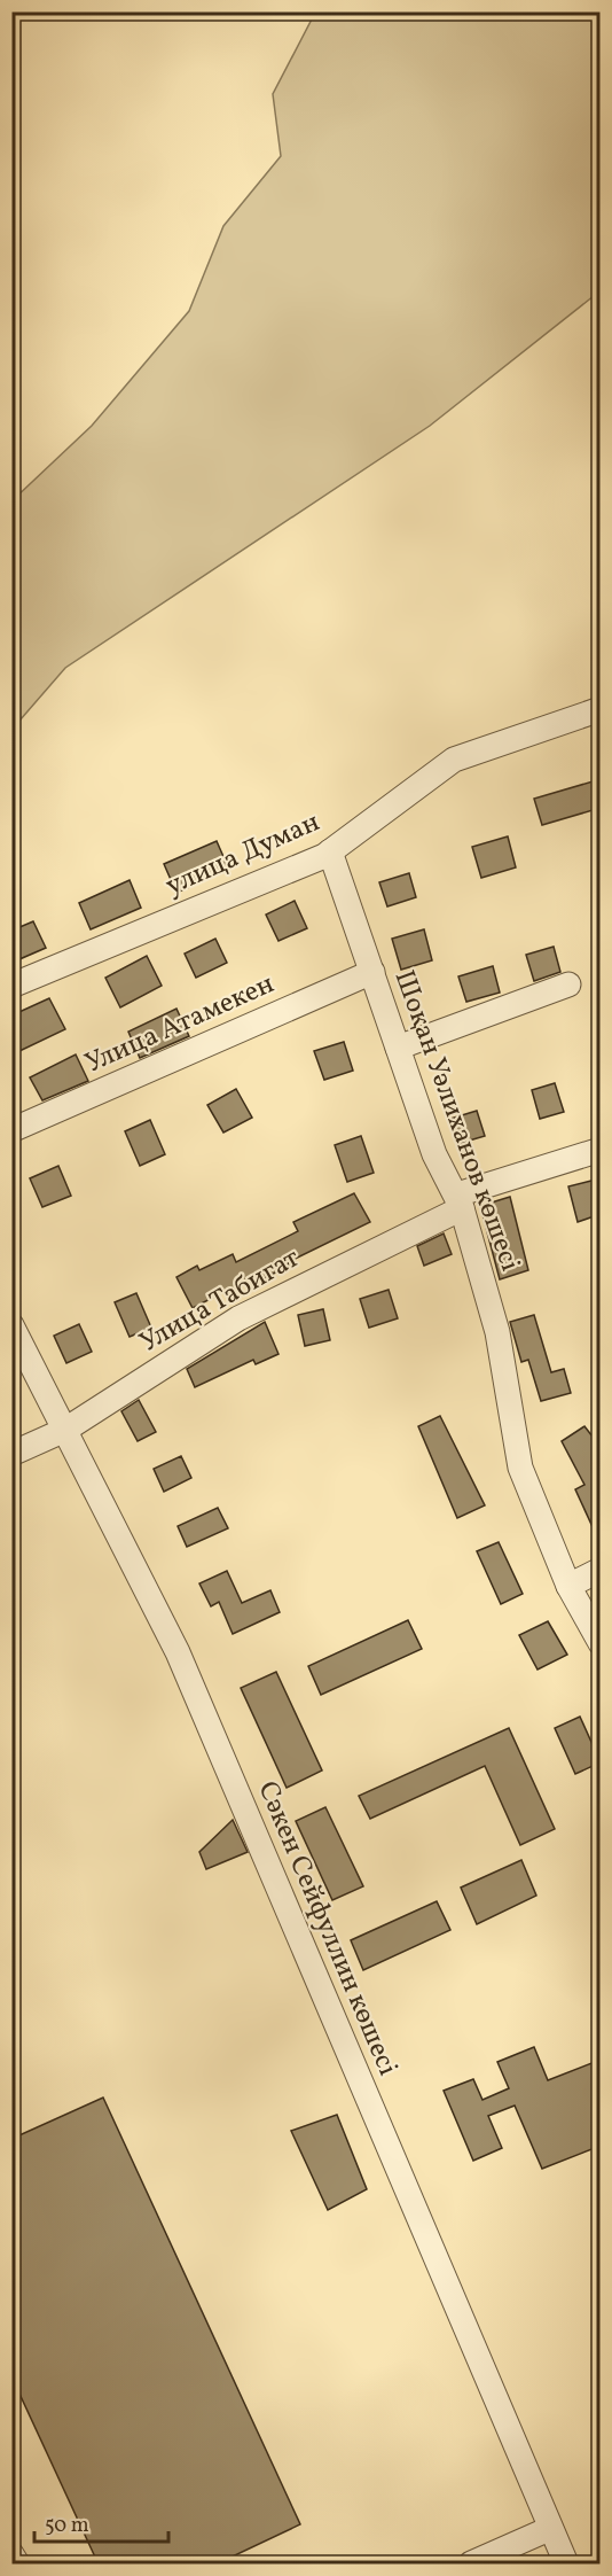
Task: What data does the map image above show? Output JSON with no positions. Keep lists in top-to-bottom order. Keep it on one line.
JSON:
{"streets":{"street":["улица Думан","Улица Атамекен","Шоқан Уәлиханов көшесі","Улица Табигат","Сәкен Сейфуллин көшесі"]},"crossings":[["улица Думан","Шоқан Уәлиханов көшесі"],["Улица Атамекен","Шоқан Уәлиханов көшесі"],["Шоқан Уәлиханов көшесі","Улица Табигат"],["Улица Табигат","Сәкен Сейфуллин көшесі"]],"scale_bar":"50 m"}
